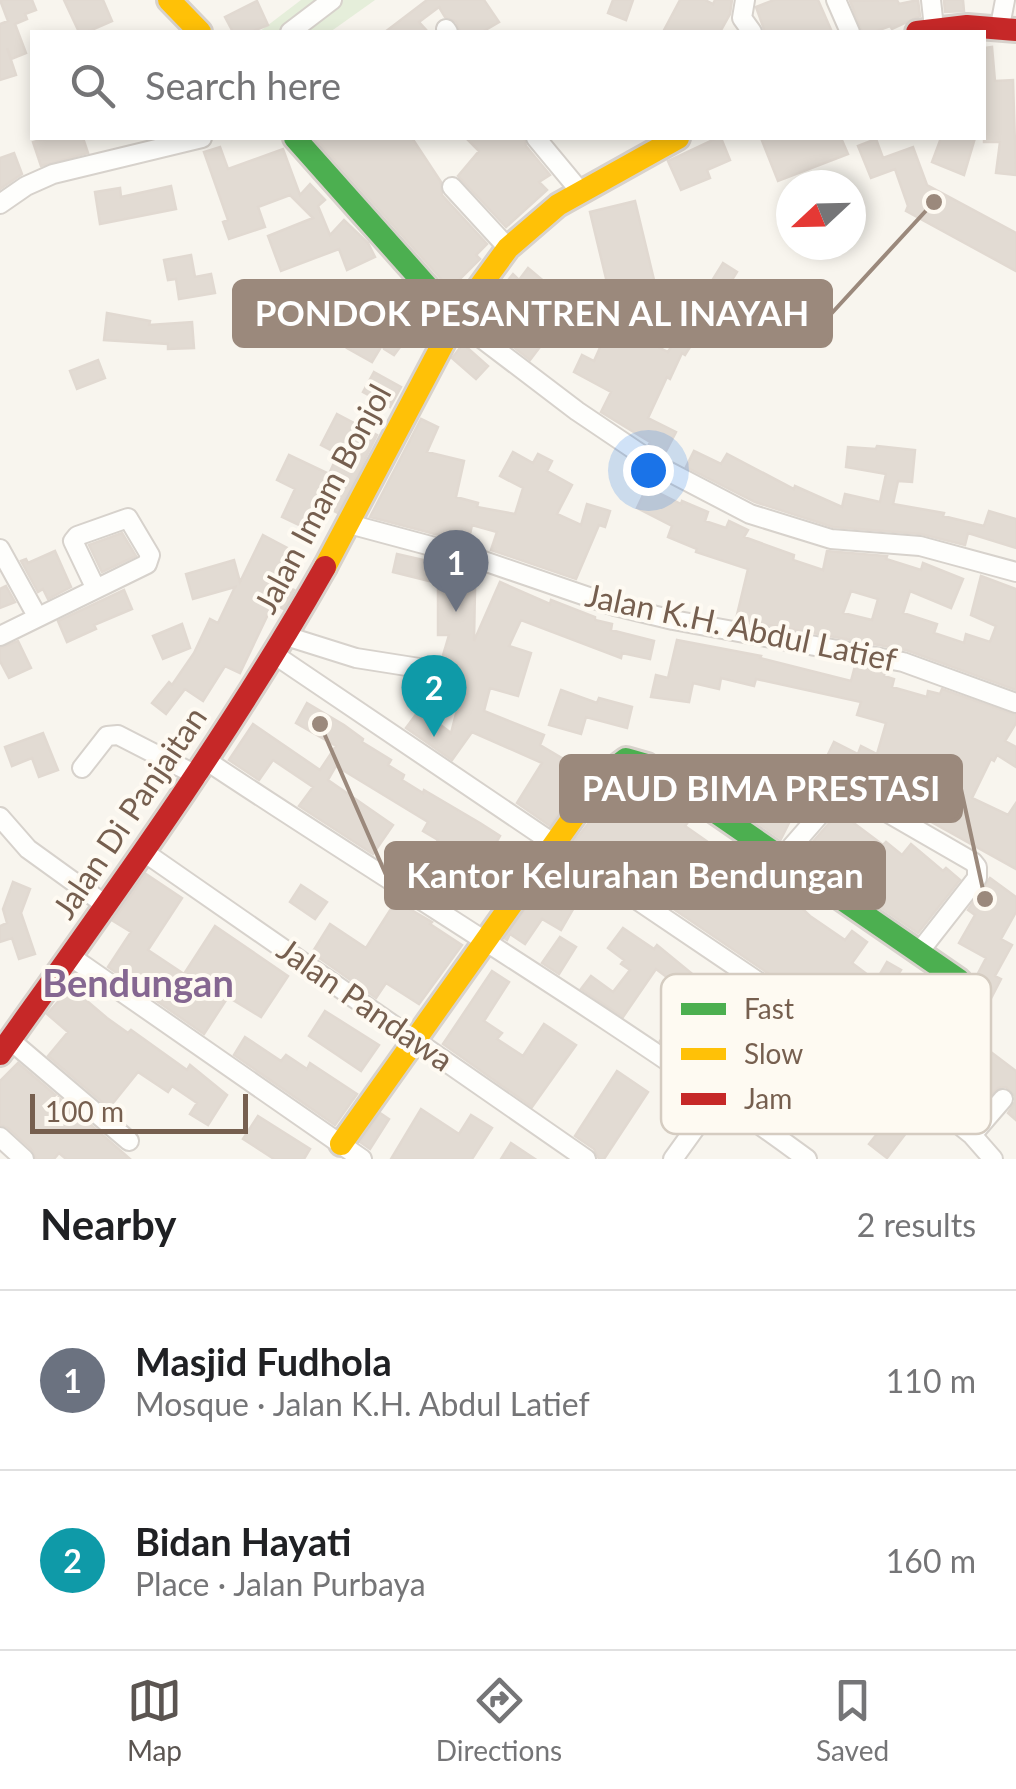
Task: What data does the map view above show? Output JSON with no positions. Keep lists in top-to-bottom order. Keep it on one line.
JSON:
{"streets":{"street":["Jalan Imam Bonjol","Jalan K.H. Abdul Latief","Jalan Di Panjaitan","Jalan Pandawa"]},"crossings":[["Jalan Imam Bonjol","Jalan K.H. Abdul Latief"],["Jalan Imam Bonjol","Jalan Di Panjaitan"],["Jalan Di Panjaitan","Jalan Pandawa"]],"districts":["Bendungan"],"places":["PONDOK PESANTREN AL INAYAH","Kantor Kelurahan Bendungan","PAUD BIMA PRESTASI"],"legend":["Fast","Slow","Jam"],"scale_bar":"100 m","north":"left","page":{"search":"Search here","pins":["1","2"],"scale":"100 m","heading":["Nearby","2 results"],"list":[{"mark":"1","name":"Masjid Fudhola","note":"Mosque · Jalan K.H. Abdul Latief","value":"110 m"},{"mark":"2","name":"Bidan Hayati","note":"Place · Jalan Purbaya","value":"160 m"}],"nav":["Map","Directions","Saved"]}}
